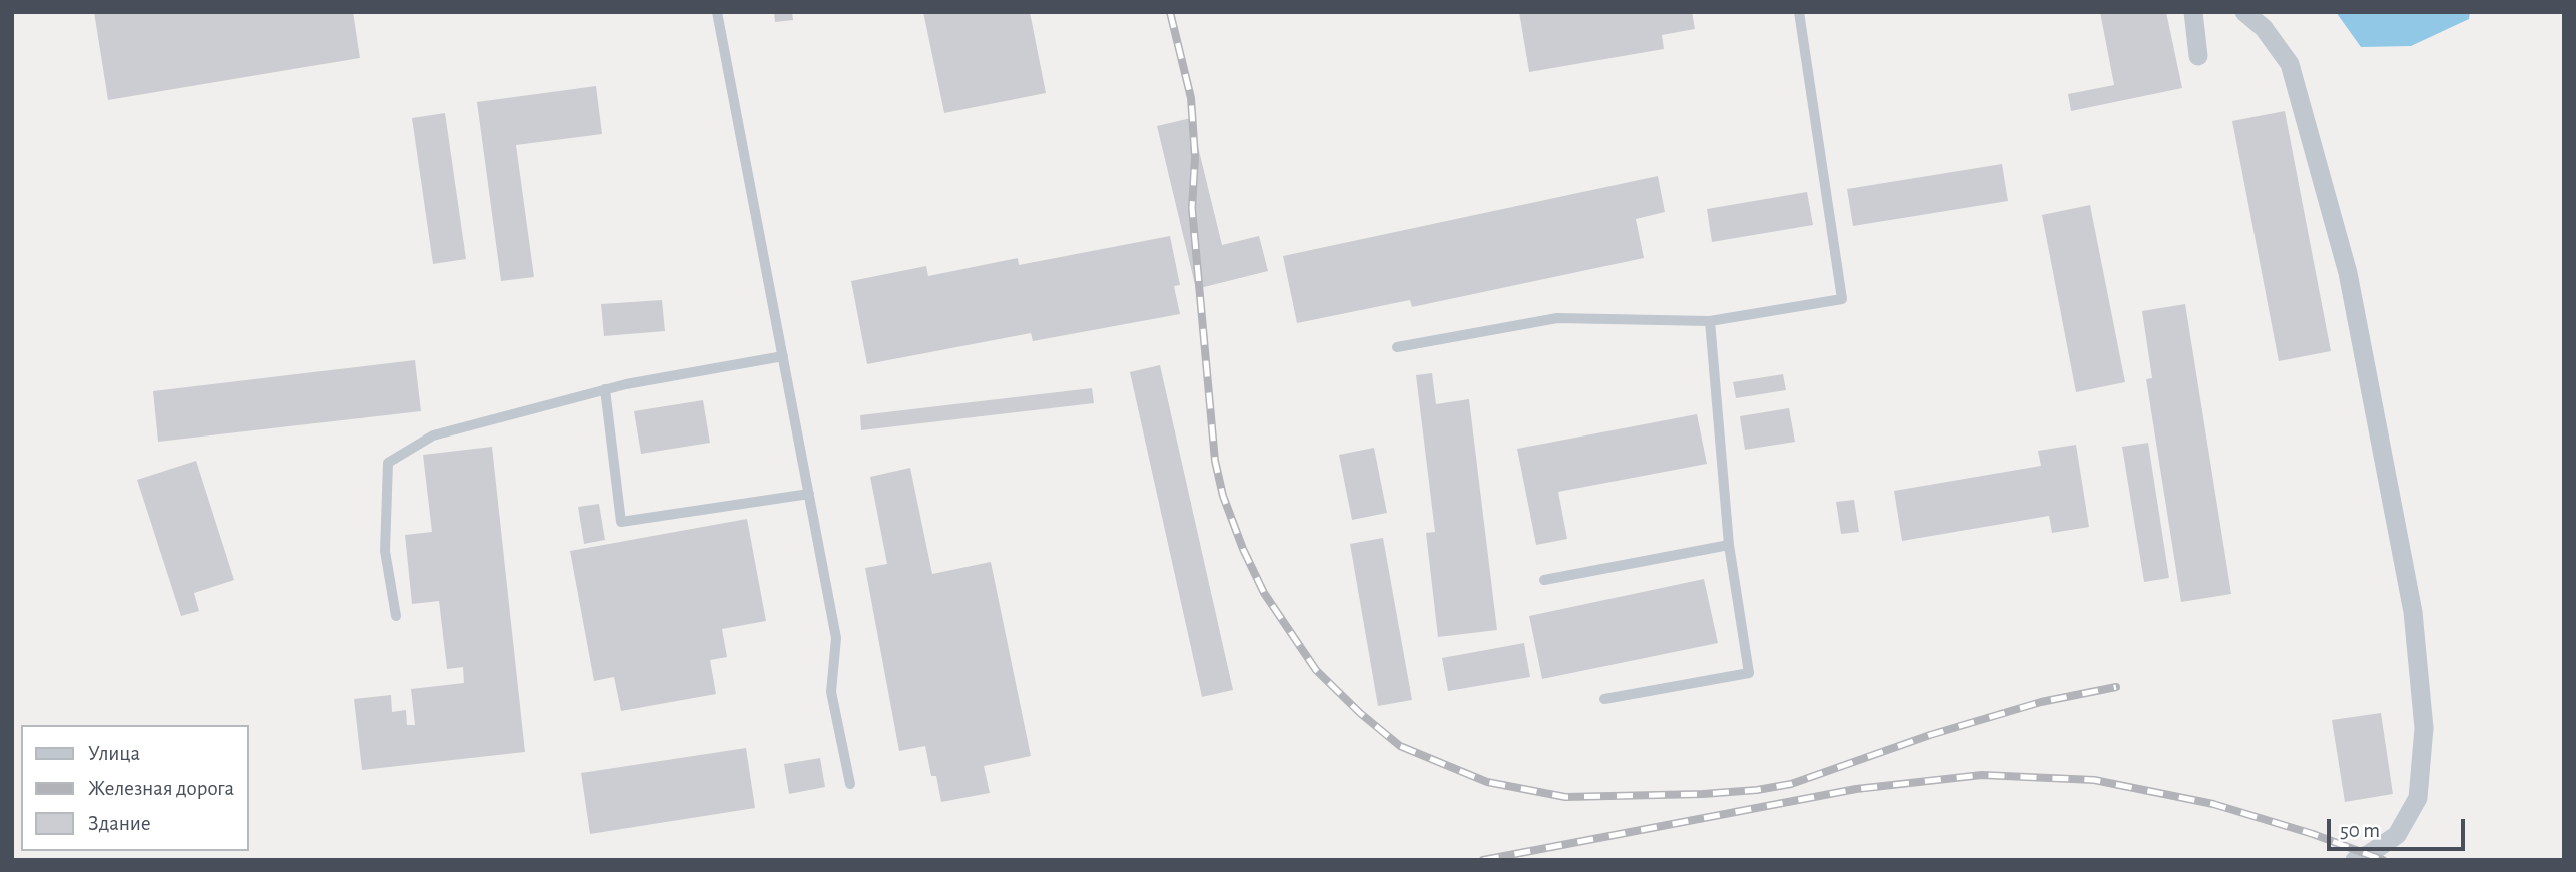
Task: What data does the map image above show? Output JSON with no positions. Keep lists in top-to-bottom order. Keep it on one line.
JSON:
{"legend":["Улица","Железная дорога","Здание"],"scale_bar":"50 m"}
